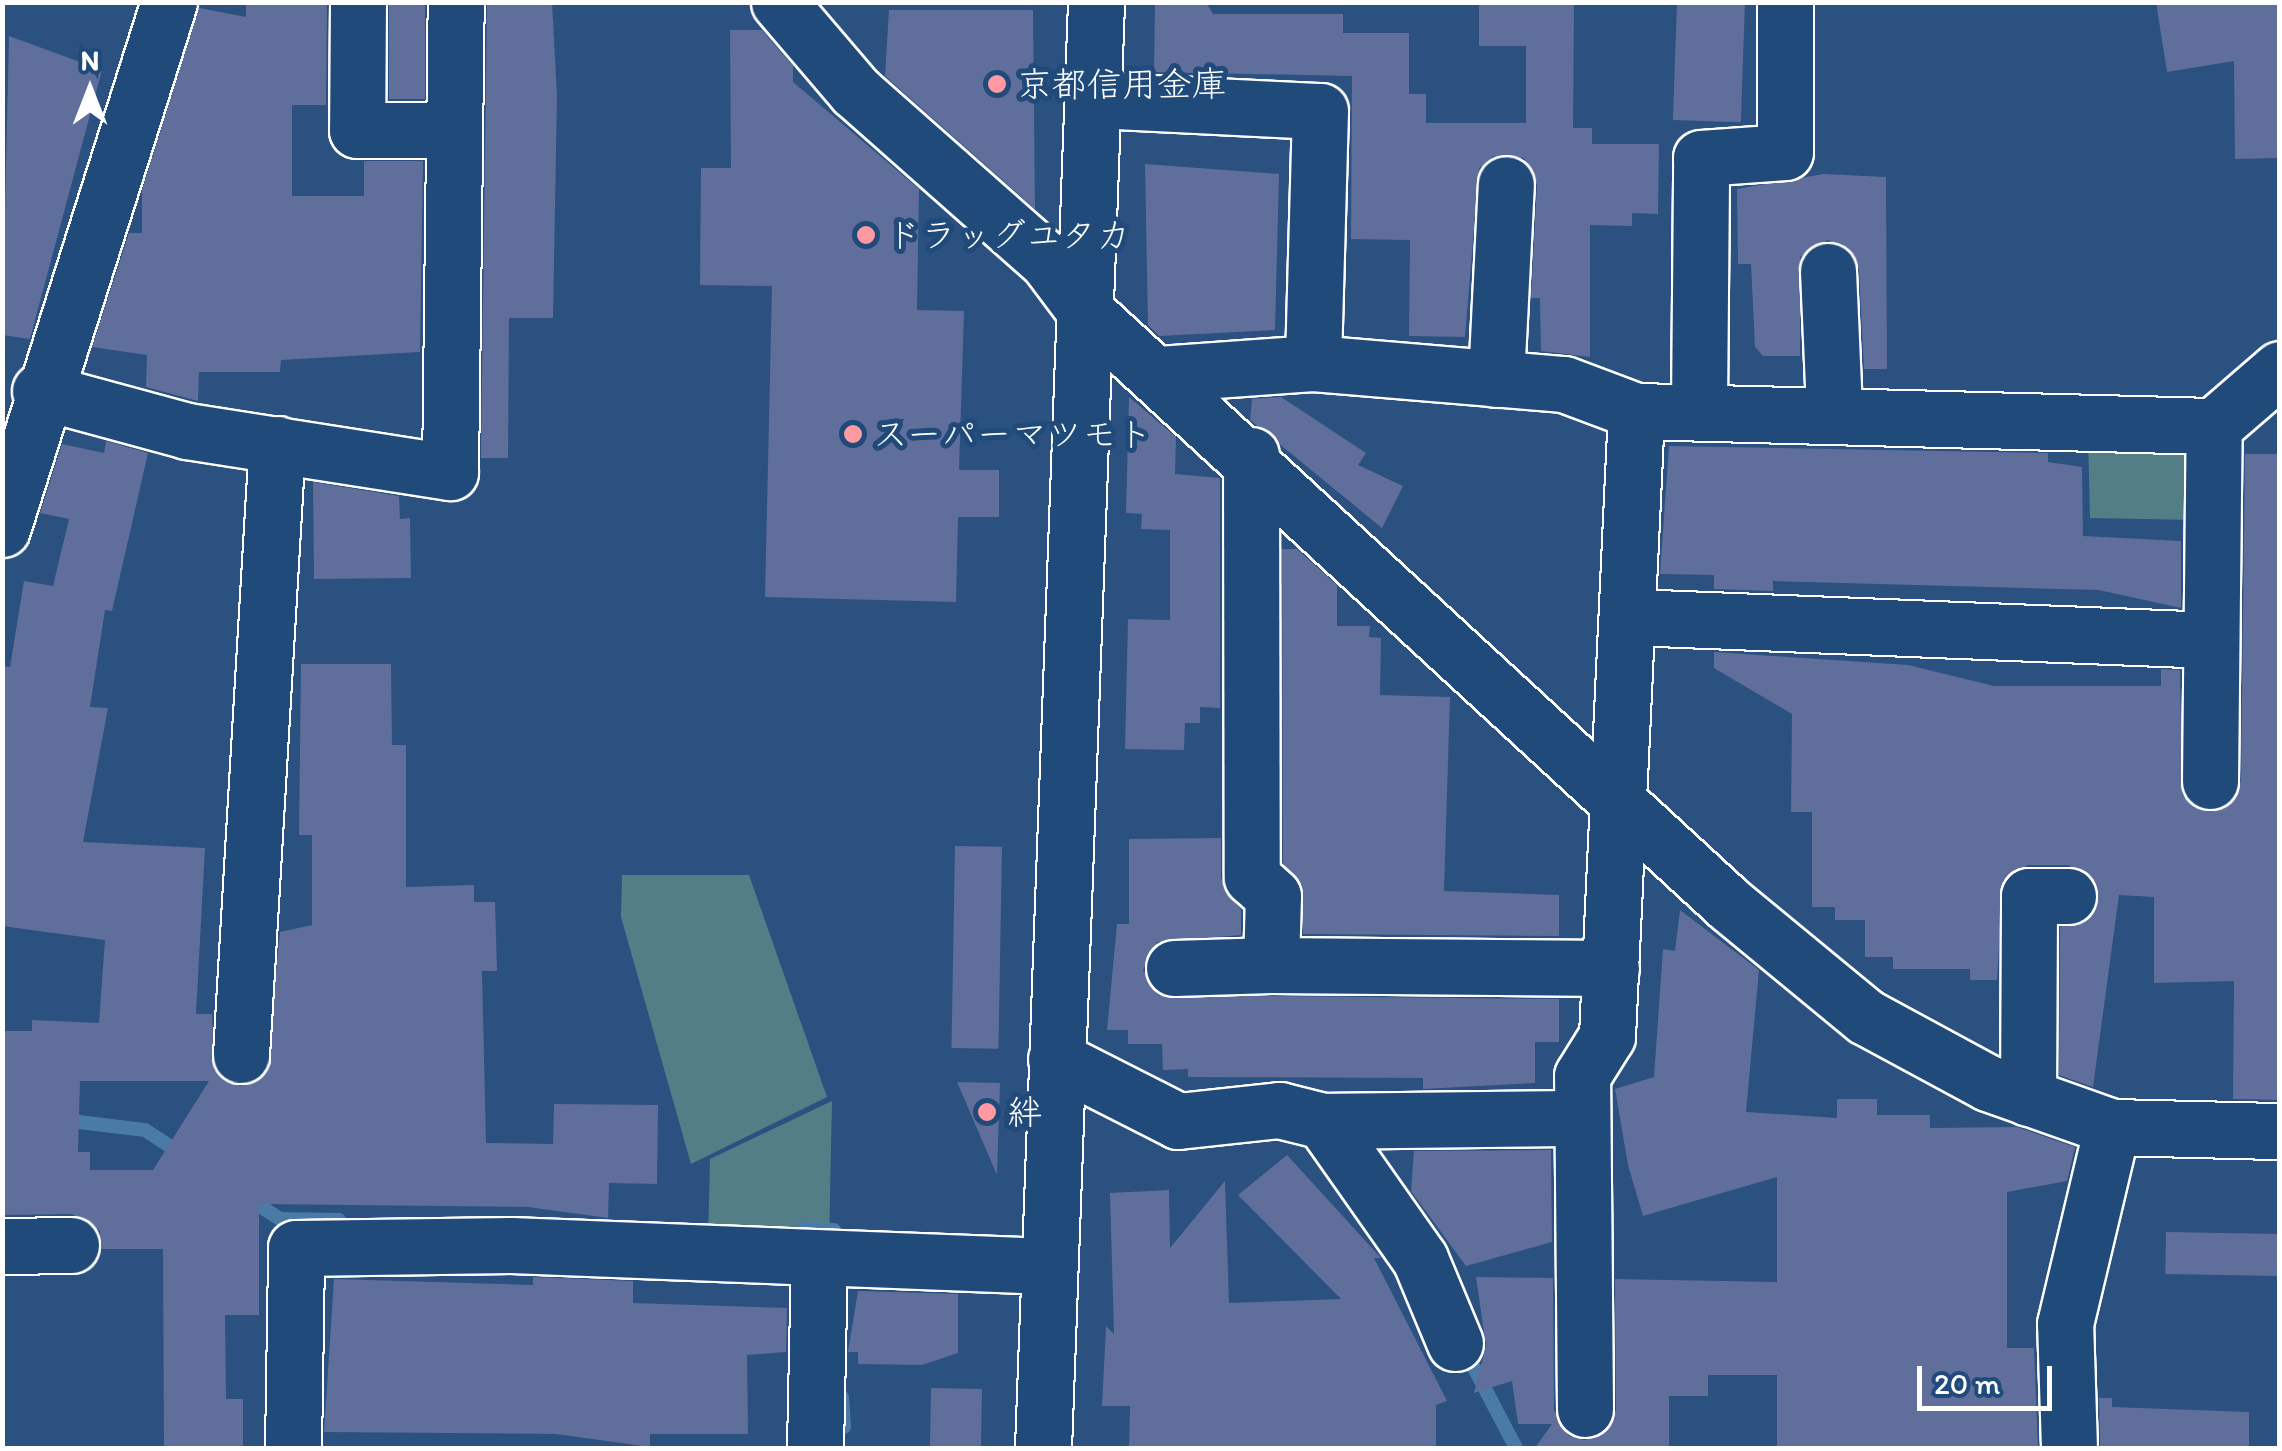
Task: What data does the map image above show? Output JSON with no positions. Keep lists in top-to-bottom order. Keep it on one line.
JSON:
{"places":["京都信用金庫","ドラッグユタカ","スーパーマツモト","絆"],"scale_bar":"20 m","north":"top"}
